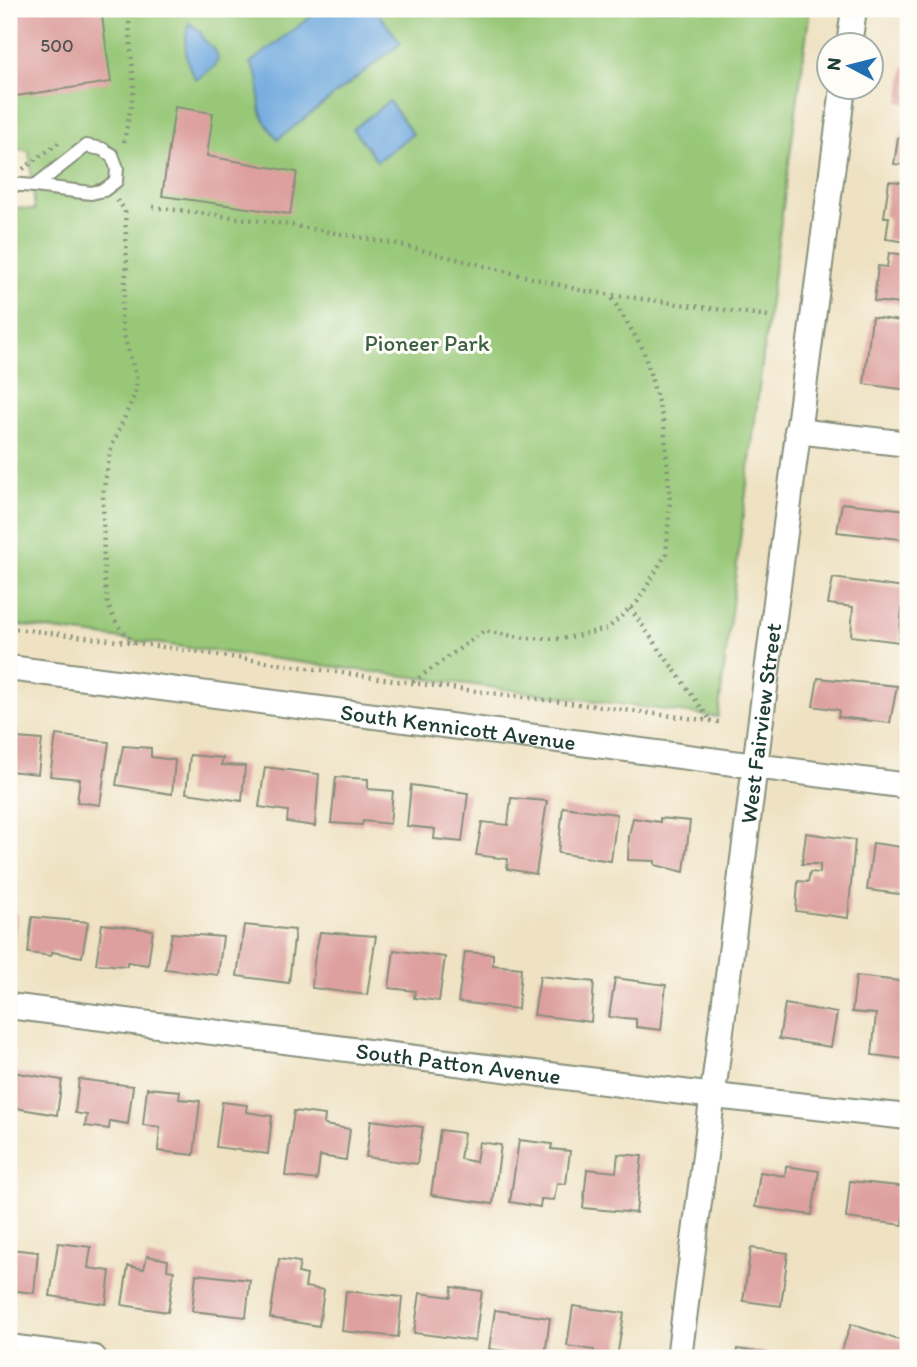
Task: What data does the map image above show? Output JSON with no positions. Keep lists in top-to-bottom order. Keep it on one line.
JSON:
{"streets":{"street":["West Fairview Street","South Kennicott Avenue","South Patton Avenue"]},"crossings":[["West Fairview Street","South Kennicott Avenue"],["West Fairview Street","South Patton Avenue"]],"parks":["Pioneer Park"],"house_numbers":["500"],"north":"left"}
